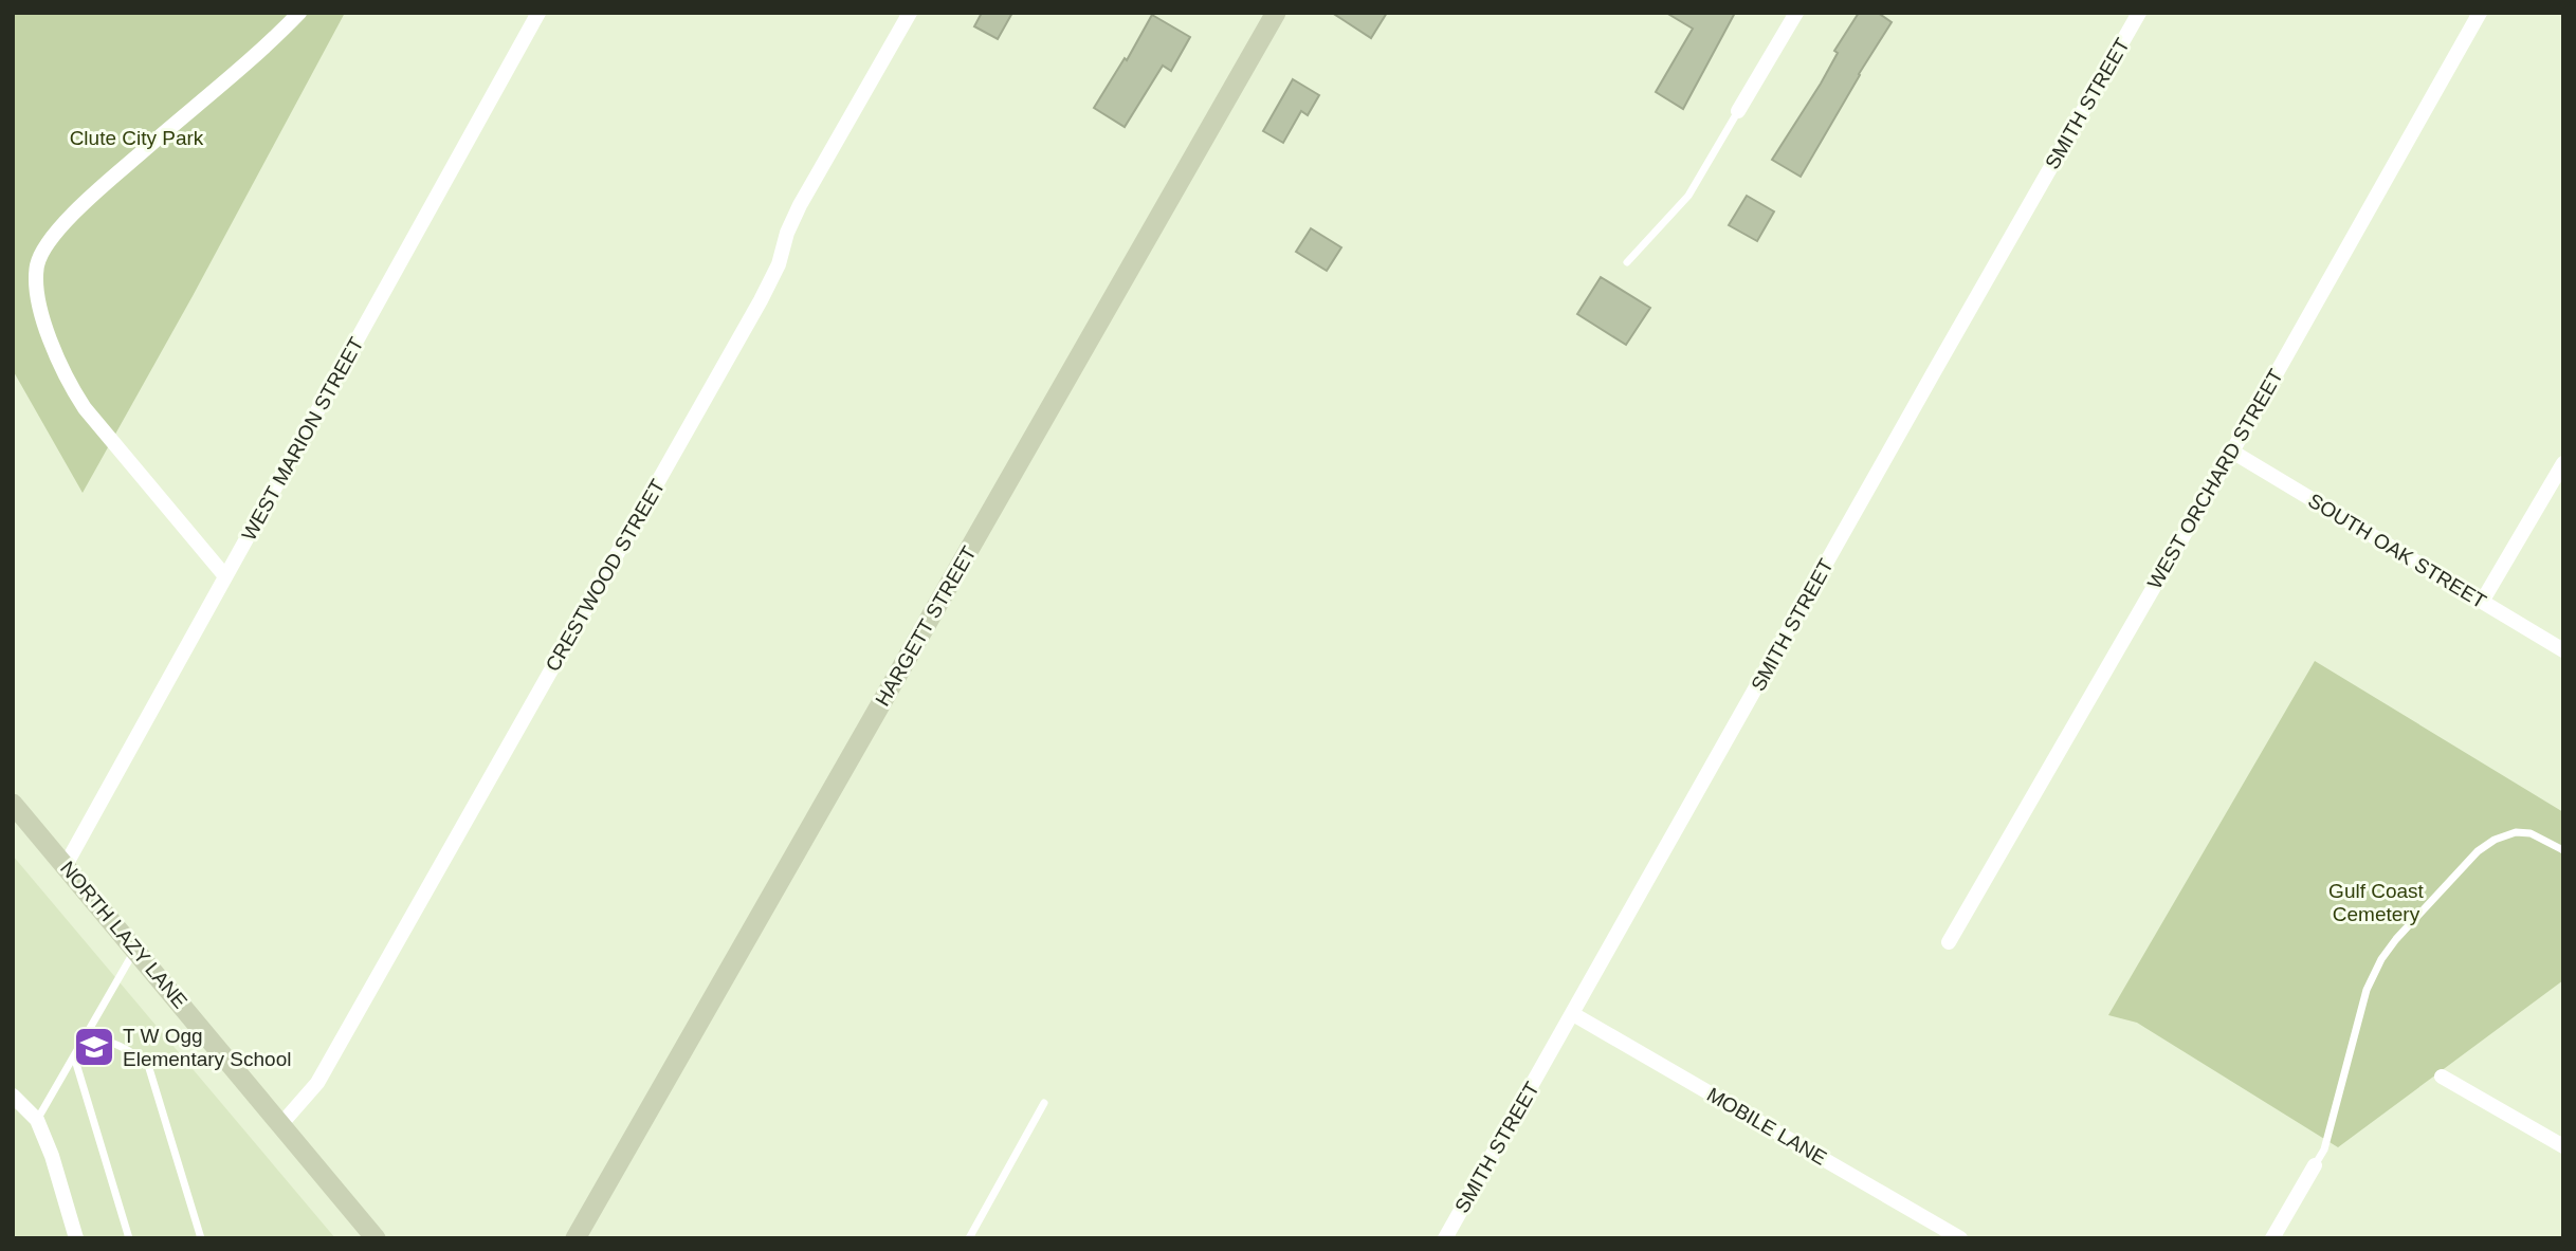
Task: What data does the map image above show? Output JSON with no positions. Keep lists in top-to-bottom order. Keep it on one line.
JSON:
{"streets":{"street":["SMITH STREET","WEST MARION STREET","WEST ORCHARD STREET","SOUTH OAK STREET","CRESTWOOD STREET","HARGETT STREET","NORTH LAZY LANE","MOBILE LANE"]},"crossings":[["SMITH STREET","MOBILE LANE"],["WEST MARION STREET","NORTH LAZY LANE"],["WEST ORCHARD STREET","SOUTH OAK STREET"],["CRESTWOOD STREET","NORTH LAZY LANE"]],"parks":["Clute City Park","Gulf Coast Cemetery"],"places":{"school or university":["T W Ogg Elementary School"]}}
